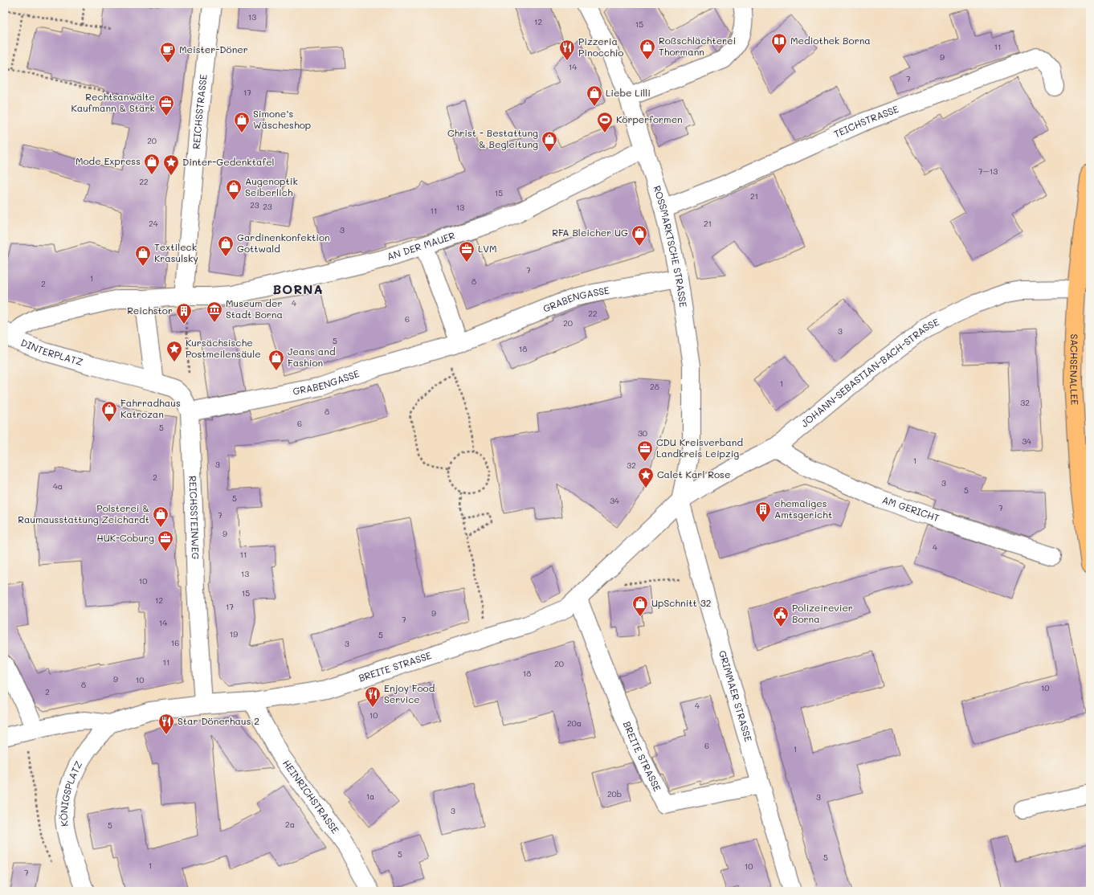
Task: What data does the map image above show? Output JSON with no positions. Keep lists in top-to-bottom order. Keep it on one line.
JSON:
{"streets":{"main road":["SACHSENALLEE"],"street":["REICHSSTRASSE","TEICHSTRASSE","AN DER MAUER","ROSSMARKTSCHE STRASSE","GRABENGASSE","DINTERPLATZ","JOHANN-SEBASTIAN-BACH-STRASSE","AM GERICHT","REICHSSTEINWEG","BREITE STRASSE","GRIMMAER STRASSE","KÖNIGSPLATZ","HEINRICHSTRASSE"]},"crossings":[["REICHSSTRASSE","AN DER MAUER"],["REICHSSTRASSE","DINTERPLATZ"],["TEICHSTRASSE","ROSSMARKTSCHE STRASSE"],["AN DER MAUER","ROSSMARKTSCHE STRASSE"],["AN DER MAUER","DINTERPLATZ"],["ROSSMARKTSCHE STRASSE","GRABENGASSE"],["ROSSMARKTSCHE STRASSE","JOHANN-SEBASTIAN-BACH-STRASSE"],["ROSSMARKTSCHE STRASSE","BREITE STRASSE"],["ROSSMARKTSCHE STRASSE","GRIMMAER STRASSE"],["GRABENGASSE","DINTERPLATZ"],["GRABENGASSE","REICHSSTEINWEG"],["DINTERPLATZ","REICHSSTEINWEG"],["SACHSENALLEE","JOHANN-SEBASTIAN-BACH-STRASSE"],["JOHANN-SEBASTIAN-BACH-STRASSE","AM GERICHT"],["JOHANN-SEBASTIAN-BACH-STRASSE","BREITE STRASSE"],["JOHANN-SEBASTIAN-BACH-STRASSE","GRIMMAER STRASSE"],["REICHSSTEINWEG","BREITE STRASSE"],["BREITE STRASSE","GRIMMAER STRASSE"],["BREITE STRASSE","HEINRICHSTRASSE"]],"districts":["BORNA"],"places":{"library":["Mediothek Borna"],"shop":["Roßschlächterei Thormann","Liebe Lilli","Simone’s Wäscheshop","Christ - Bestattung & Begleitung","Mode Express","Augenoptik Seiberlich","RFA Bleicher UG","Gardinenkonfektion Gottwald","Textileck Krasulsky","Jeans and Fashion","Fahrradhaus Katrozan","Polsterei & Raumausstattung Zeichardt","UpSchnitt 32"],"restaurant":["Pizzeria Pinocchio","Enjoy Food Service","Star Dönerhaus 2"],"cafe":["Meister-Döner"],"office":["Rechtsanwälte Kaufmann & Stärk","LVM","CDU Kreisverband Landkreis Leipzig","HUK-Coburg"],"sports":["Körperformen"],"place":["Dinter-Gedenktafel","Kursächsische Postmeilensäule","Calet Karl Rose"],"museum":["Museum der Stadt Borna"],"building":["Reichstor","ehemaliges Amtsgericht"],"public building":["Polizeirevier Borna"]},"house_numbers":["13","12","15","11","9","14","7","17","20","7–13","22","15","21","23","23","13","11","24","21","3","7","1","8","2","4","22","6","20","3","5","18","1","28","32","8","6","5","30","34","1","3","32","2","3","4a","5","5","34","7","7","9","4","11","13","10","15","12","17","9","7","14","19","5","16","3","11","20","18","9","10","8","10","2","4","10","20a","6","1","20b","1a","3","3","2a","5","5","5","1","10","7"]}
